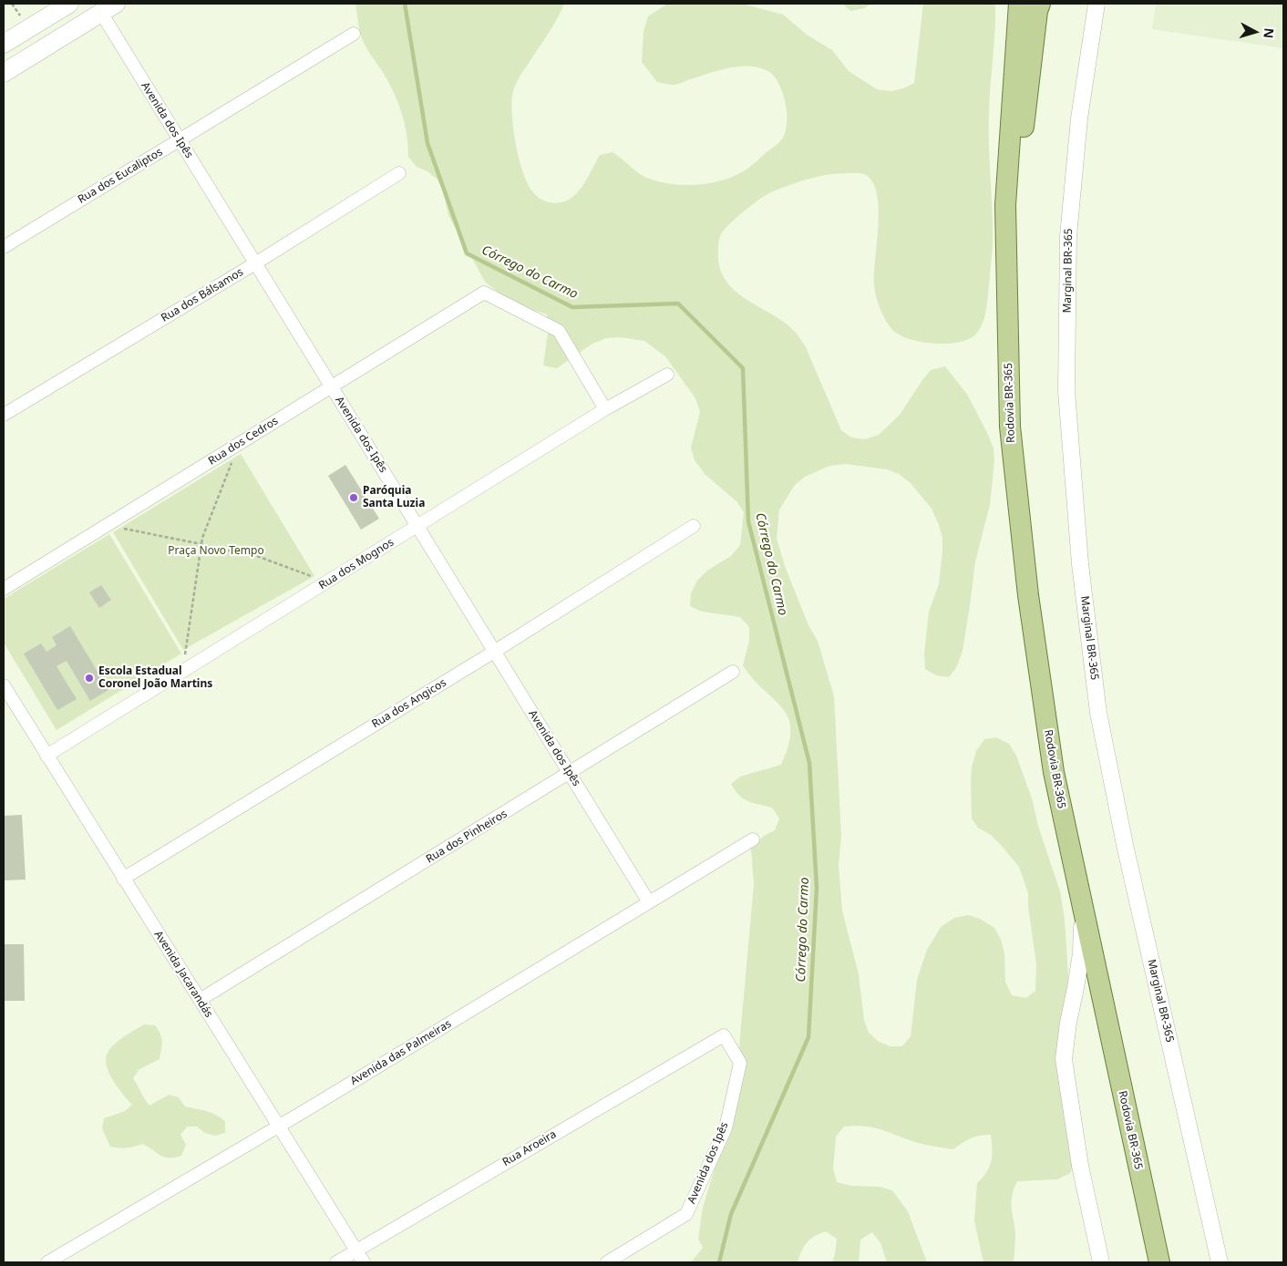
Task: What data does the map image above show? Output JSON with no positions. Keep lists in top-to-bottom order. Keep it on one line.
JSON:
{"streets":{"main road":["Rodovia BR-365"],"street":["Avenida dos Ipês","Rua dos Eucaliptos","Marginal BR-365","Rua dos Bálsamos","Rua dos Cedros","Rua dos Mognos","Rua dos Angicos","Rua dos Pinheiros","Avenida Jacarandás","Avenida das Palmeiras","Rua Aroeira"]},"crossings":[["Avenida dos Ipês","Rua dos Eucaliptos"],["Avenida dos Ipês","Rua dos Bálsamos"],["Avenida dos Ipês","Rua dos Cedros"],["Avenida dos Ipês","Rua dos Mognos"],["Avenida dos Ipês","Rua dos Angicos"],["Avenida dos Ipês","Rua dos Pinheiros"],["Avenida dos Ipês","Avenida das Palmeiras"],["Avenida dos Ipês","Rua Aroeira"],["Rua dos Cedros","Rua dos Mognos"],["Rua dos Mognos","Avenida Jacarandás"],["Rua dos Angicos","Avenida Jacarandás"],["Rua dos Pinheiros","Avenida Jacarandás"],["Avenida Jacarandás","Avenida das Palmeiras"],["Avenida Jacarandás","Rua Aroeira"]],"water":["Córrego do Carmo"],"parks":["Praça Novo Tempo"],"places":["Paróquia Santa Luzia","Escola Estadual Coronel João Martins"],"north":"right"}
